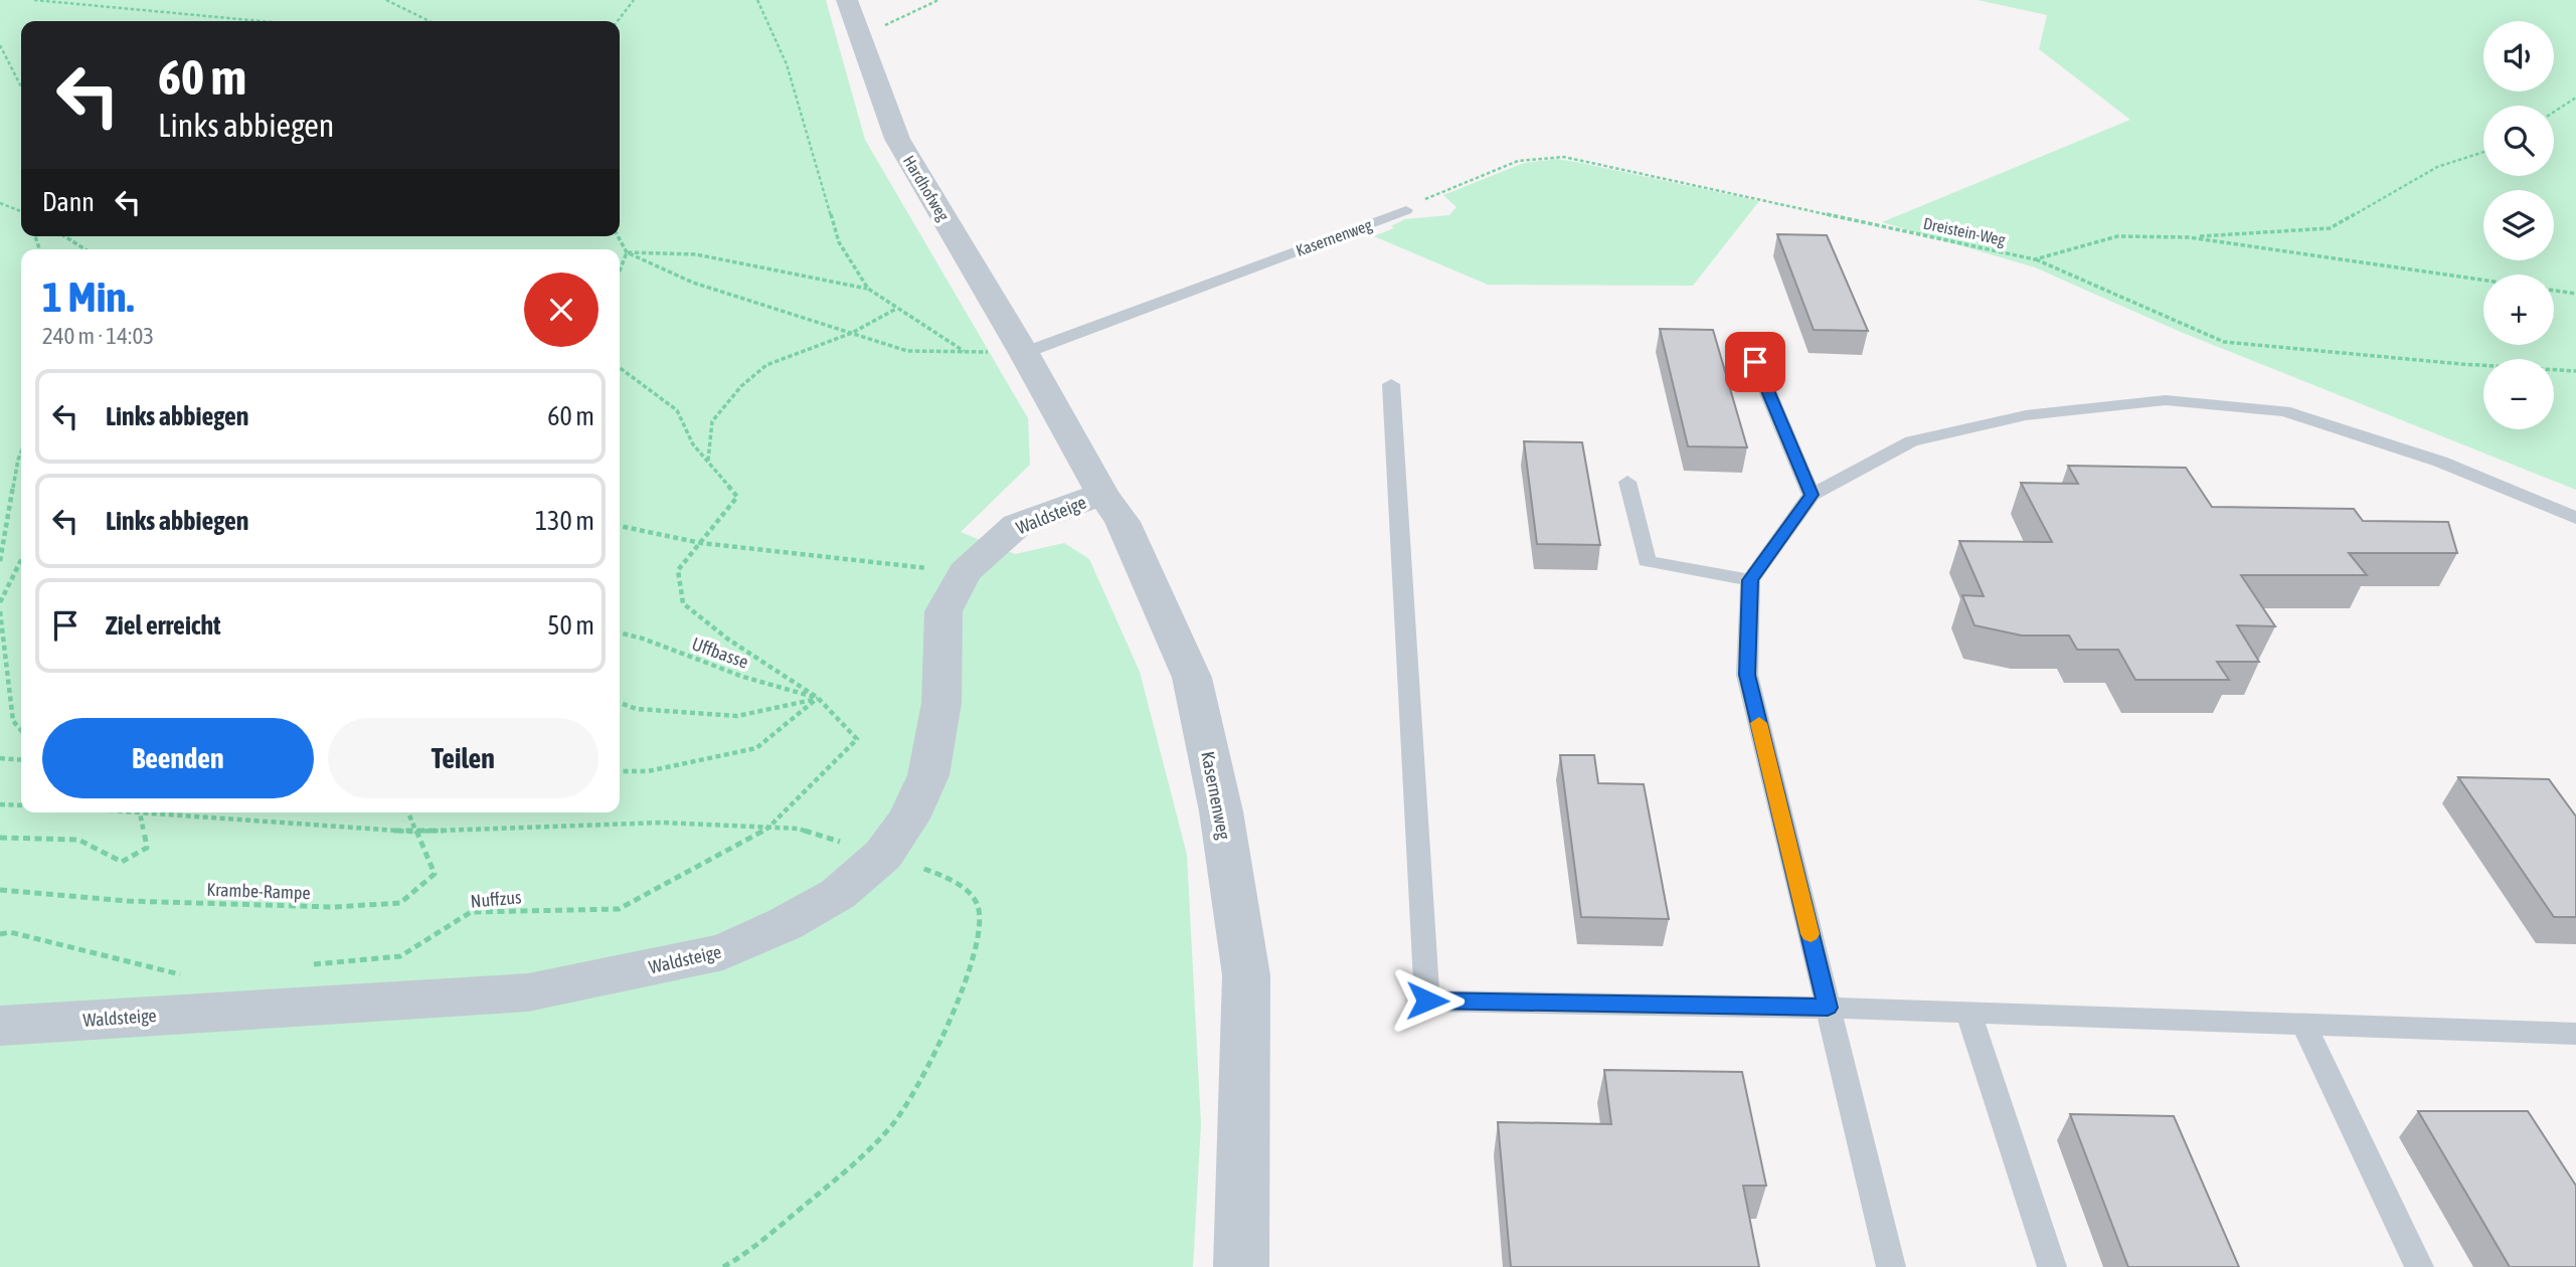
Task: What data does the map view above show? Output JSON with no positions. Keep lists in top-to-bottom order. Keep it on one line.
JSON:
{"streets":{"street":["Hardhofweg","Kasernenweg","Waldsteige"],"path":["Dreistein-Weg","Uffbasse","Krambe-Rampe","Nuffzus"]},"crossings":[["Hardhofweg","Kasernenweg"],["Dreistein-Weg","Kasernenweg"],["Kasernenweg","Waldsteige"],["Uffbasse","Nuffzus"]],"page":{"map_buttons":["+","−"],"turn":["60 m","Links abbiegen"],"then":"Dann","heading":["1 Min.","240 m · 14:03"],"list":[{"name":"Links abbiegen","value":"60 m"},{"name":"Links abbiegen","value":"130 m"},{"name":"Ziel erreicht","value":"50 m"}],"buttons":["Beenden","Teilen"]}}
